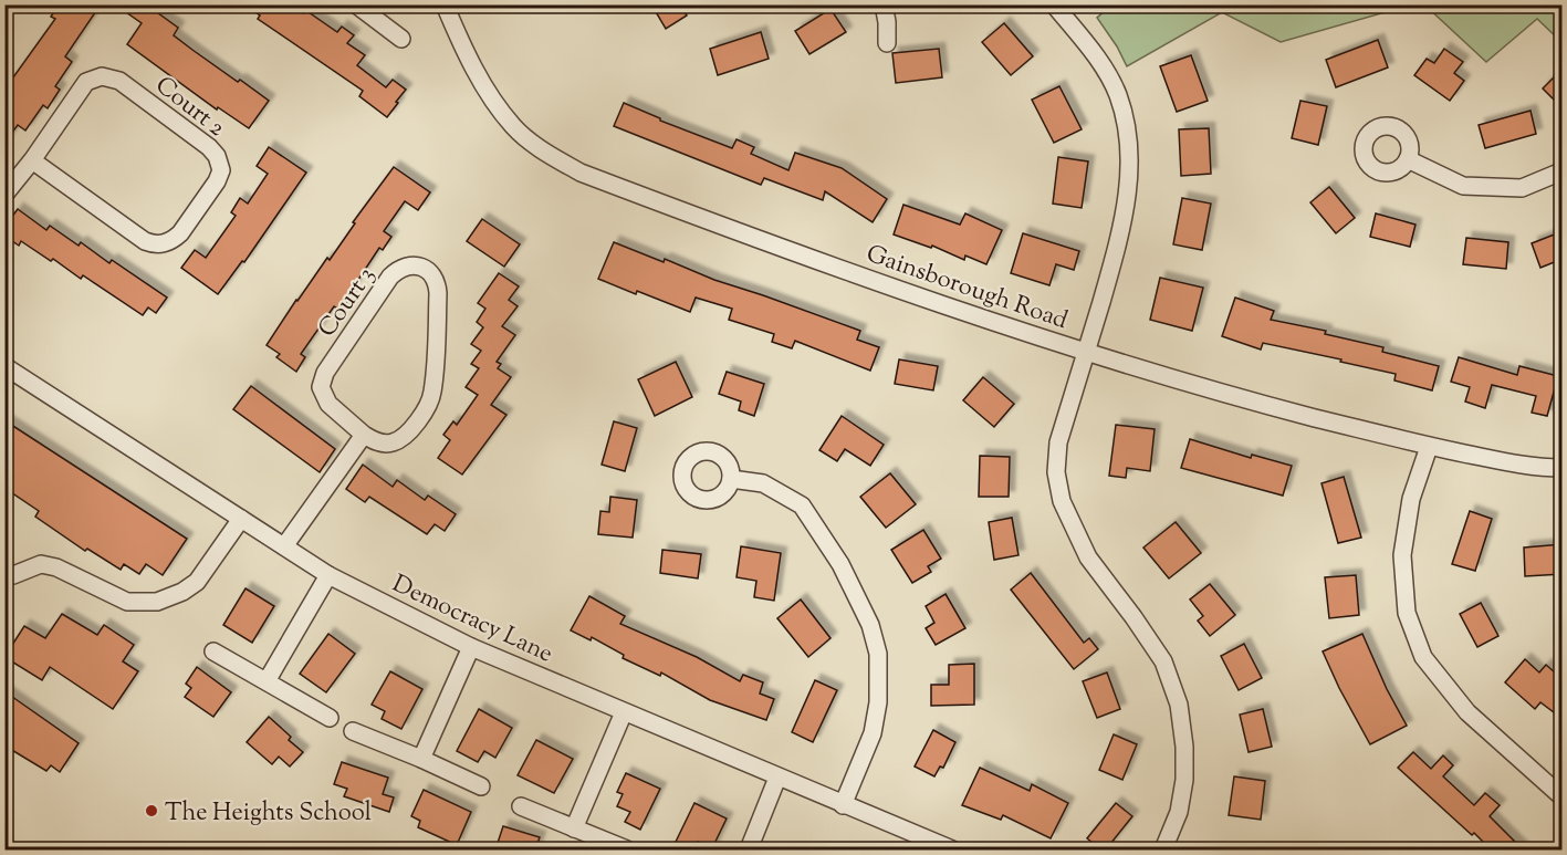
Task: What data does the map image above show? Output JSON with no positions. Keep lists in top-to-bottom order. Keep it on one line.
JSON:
{"streets":{"street":["Court 2","Gainsborough Road","Court 3","Democracy Lane"]},"places":["The Heights School"]}
